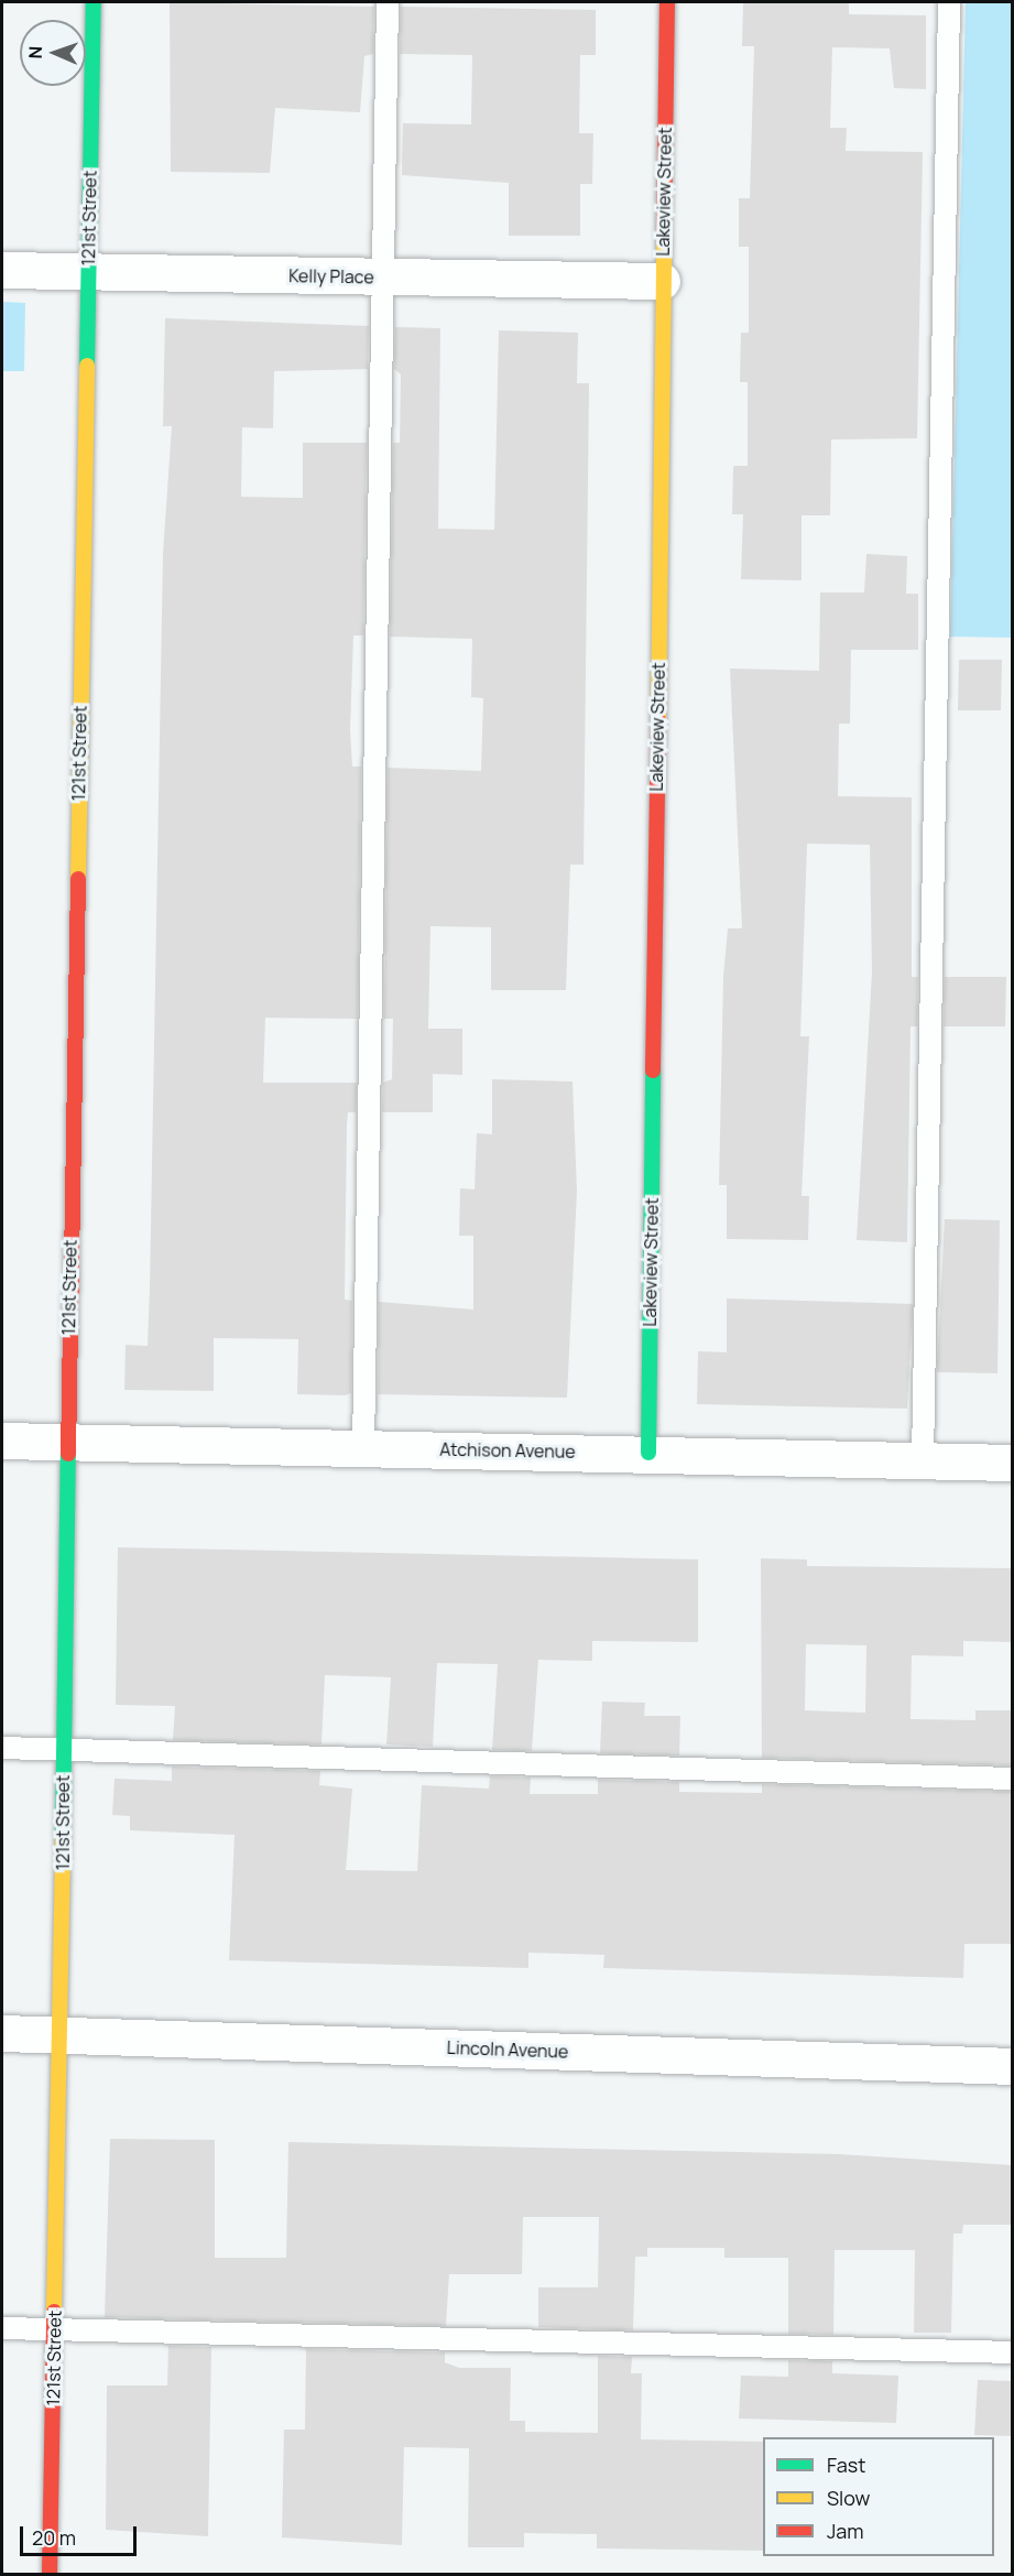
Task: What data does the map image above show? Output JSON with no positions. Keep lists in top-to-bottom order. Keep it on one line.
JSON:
{"streets":{"street":["Lakeview Street","121st Street","Kelly Place","Atchison Avenue","Lincoln Avenue"]},"crossings":[["Lakeview Street","Kelly Place"],["Lakeview Street","Atchison Avenue"],["121st Street","Kelly Place"],["121st Street","Atchison Avenue"],["121st Street","Lincoln Avenue"]],"legend":["Fast","Slow","Jam"],"scale_bar":"20 m","north":"left"}
